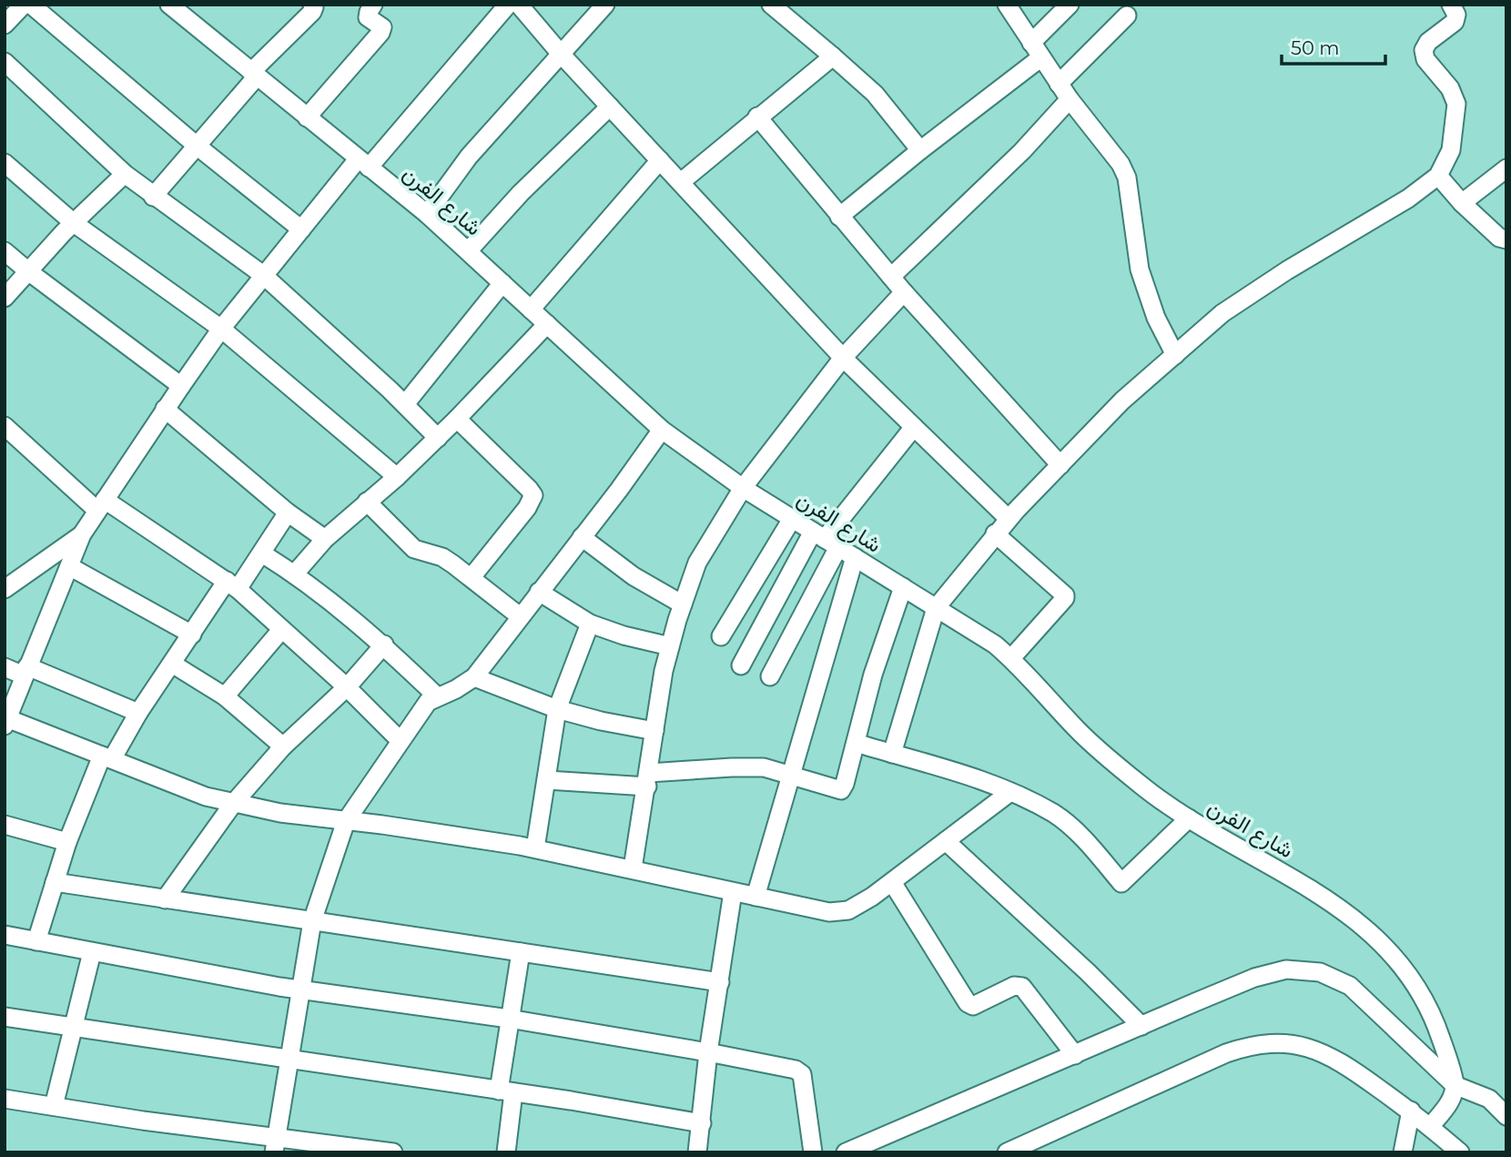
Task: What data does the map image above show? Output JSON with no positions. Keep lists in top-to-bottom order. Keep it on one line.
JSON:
{"streets":{"street":["شارع الفرن"]},"scale_bar":"50 m"}
